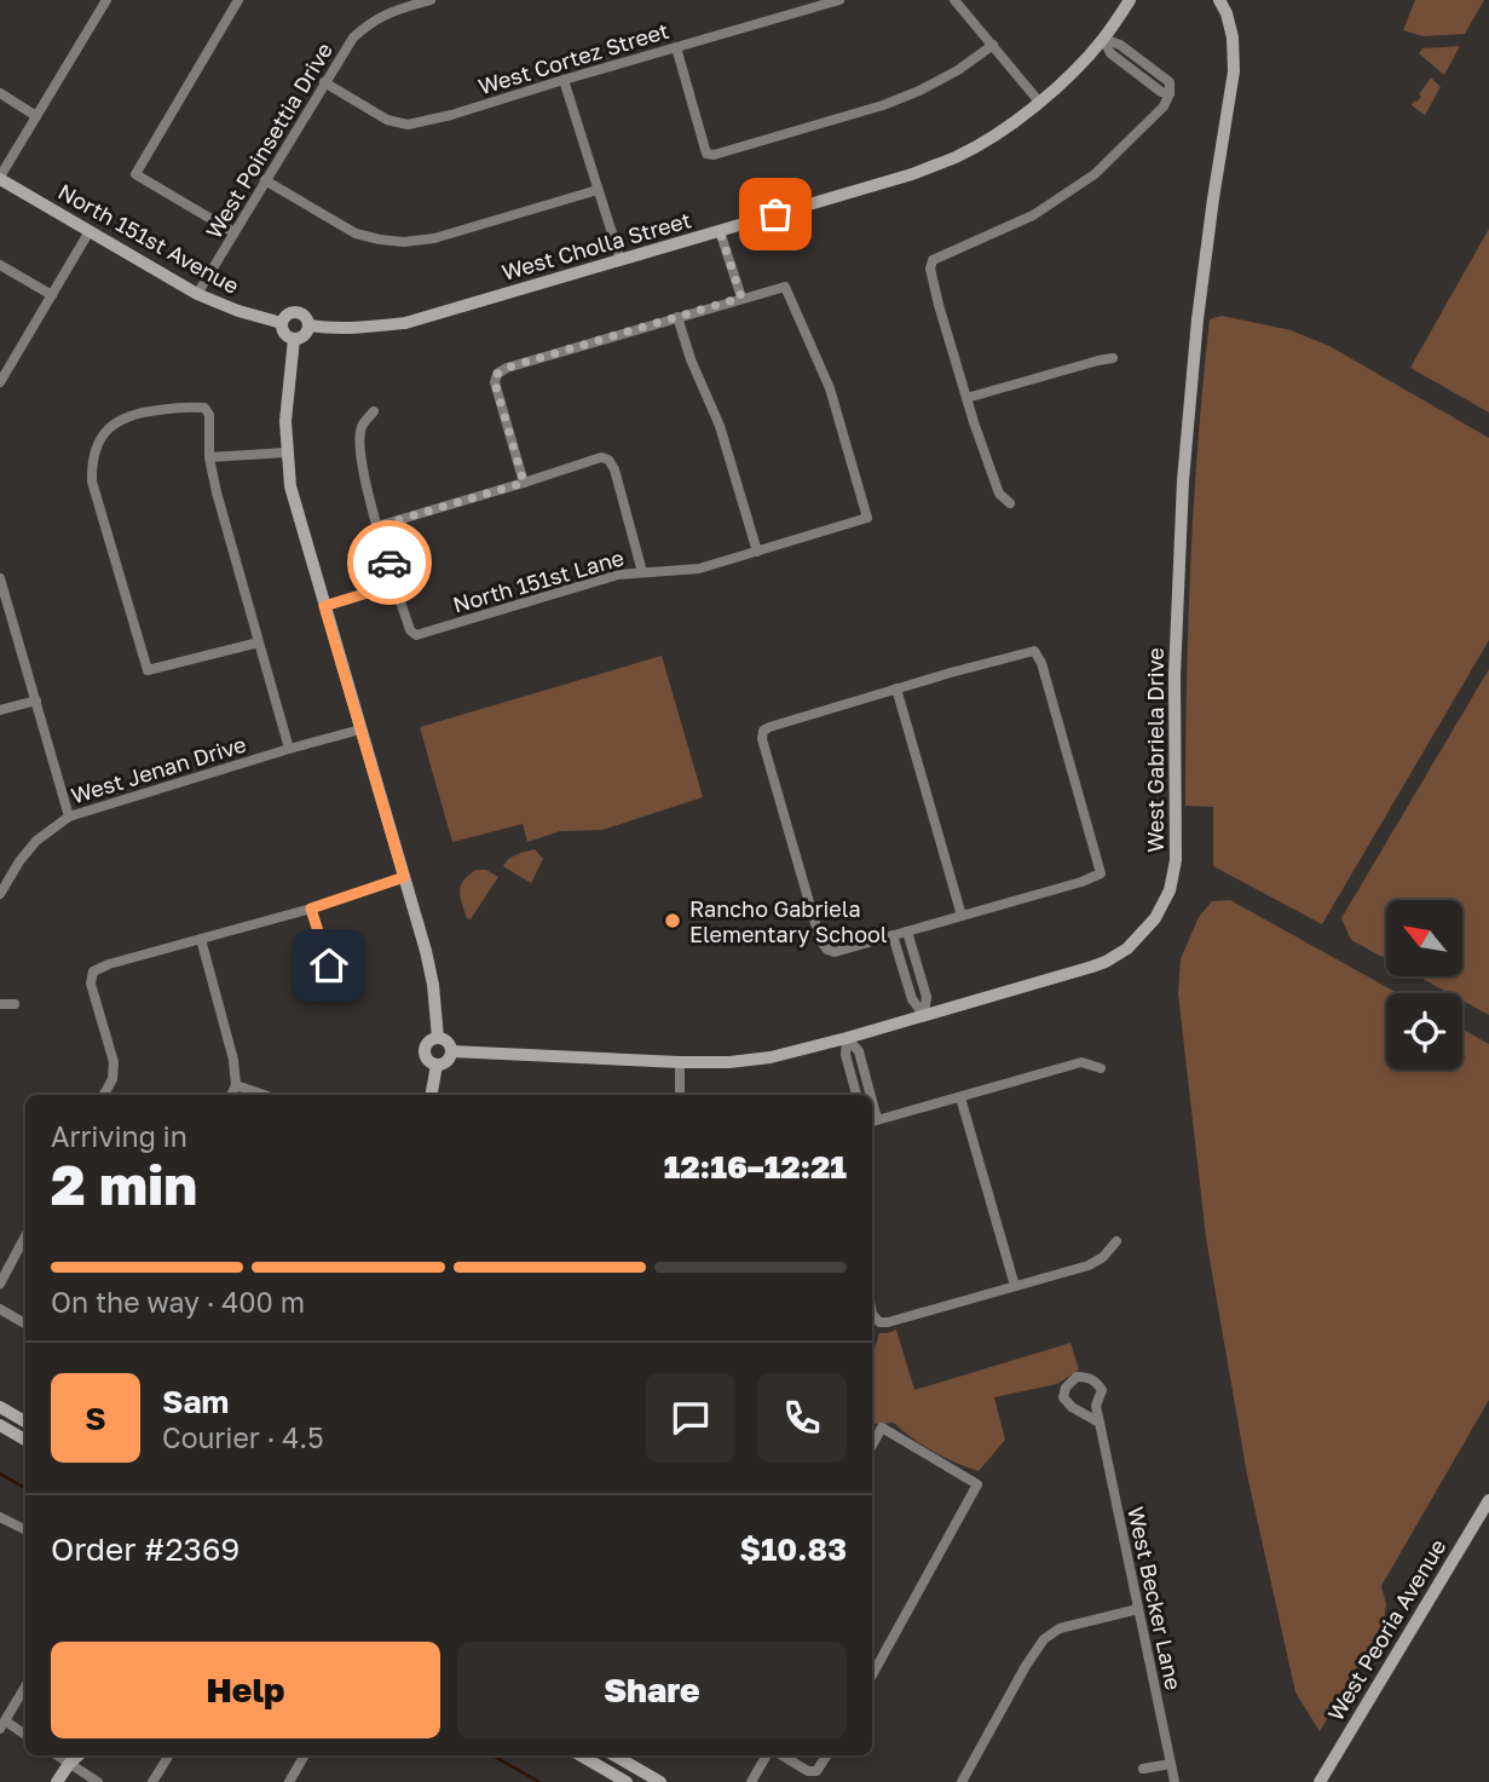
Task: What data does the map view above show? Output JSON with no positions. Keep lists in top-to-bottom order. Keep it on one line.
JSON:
{"streets":{"street":["West Cortez Street","West Poinsettia Drive","North 151st Avenue","West Cholla Street","North 151st Lane","West Gabriela Drive","West Jenan Drive","West Becker Lane","West Peoria Avenue"]},"crossings":[["West Cortez Street","West Poinsettia Drive"],["West Poinsettia Drive","North 151st Avenue"],["North 151st Avenue","West Cholla Street"]],"places":["Rancho Gabriela Elementary School"],"north":"top left","page":{"heading":["2 min","Arriving in","12:16–12:21"],"panel":["Sam","Courier · 4.5","Order #2369","$10.83"],"bar":"On the way · 400 m","round":"S","buttons":["Help","Share"]}}
